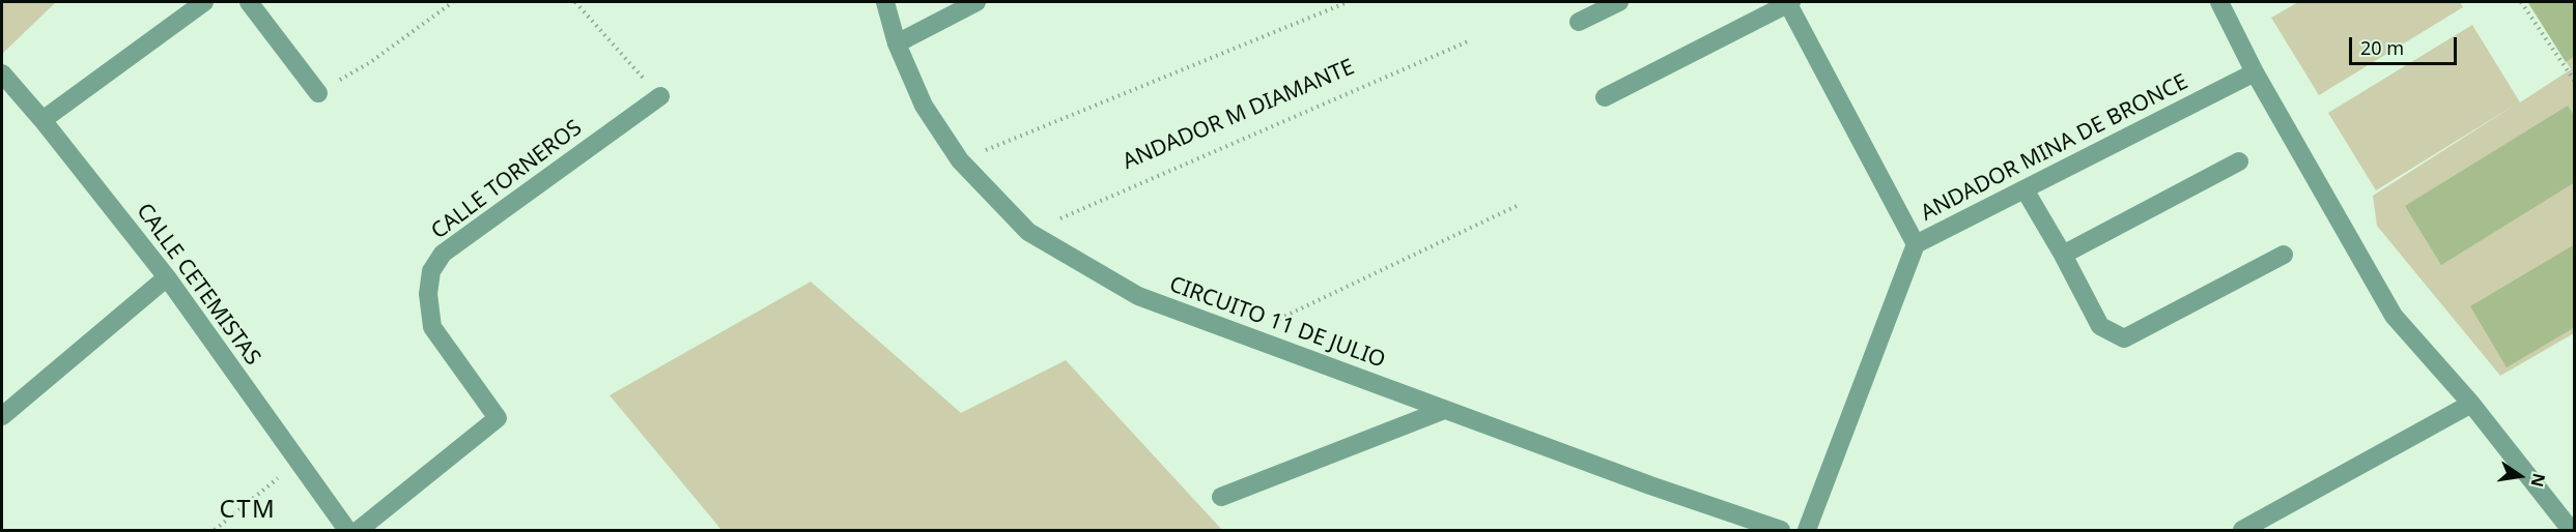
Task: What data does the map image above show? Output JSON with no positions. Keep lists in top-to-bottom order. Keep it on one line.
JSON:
{"streets":{"street":["ANDADOR MINA DE BRONCE","CALLE TORNEROS","CALLE CETEMISTAS","CIRCUITO 11 DE JULIO"],"path":["ANDADOR M DIAMANTE"]},"crossings":[["ANDADOR M DIAMANTE","CIRCUITO 11 DE JULIO"]],"districts":["CTM"],"scale_bar":"20 m","north":"right"}
